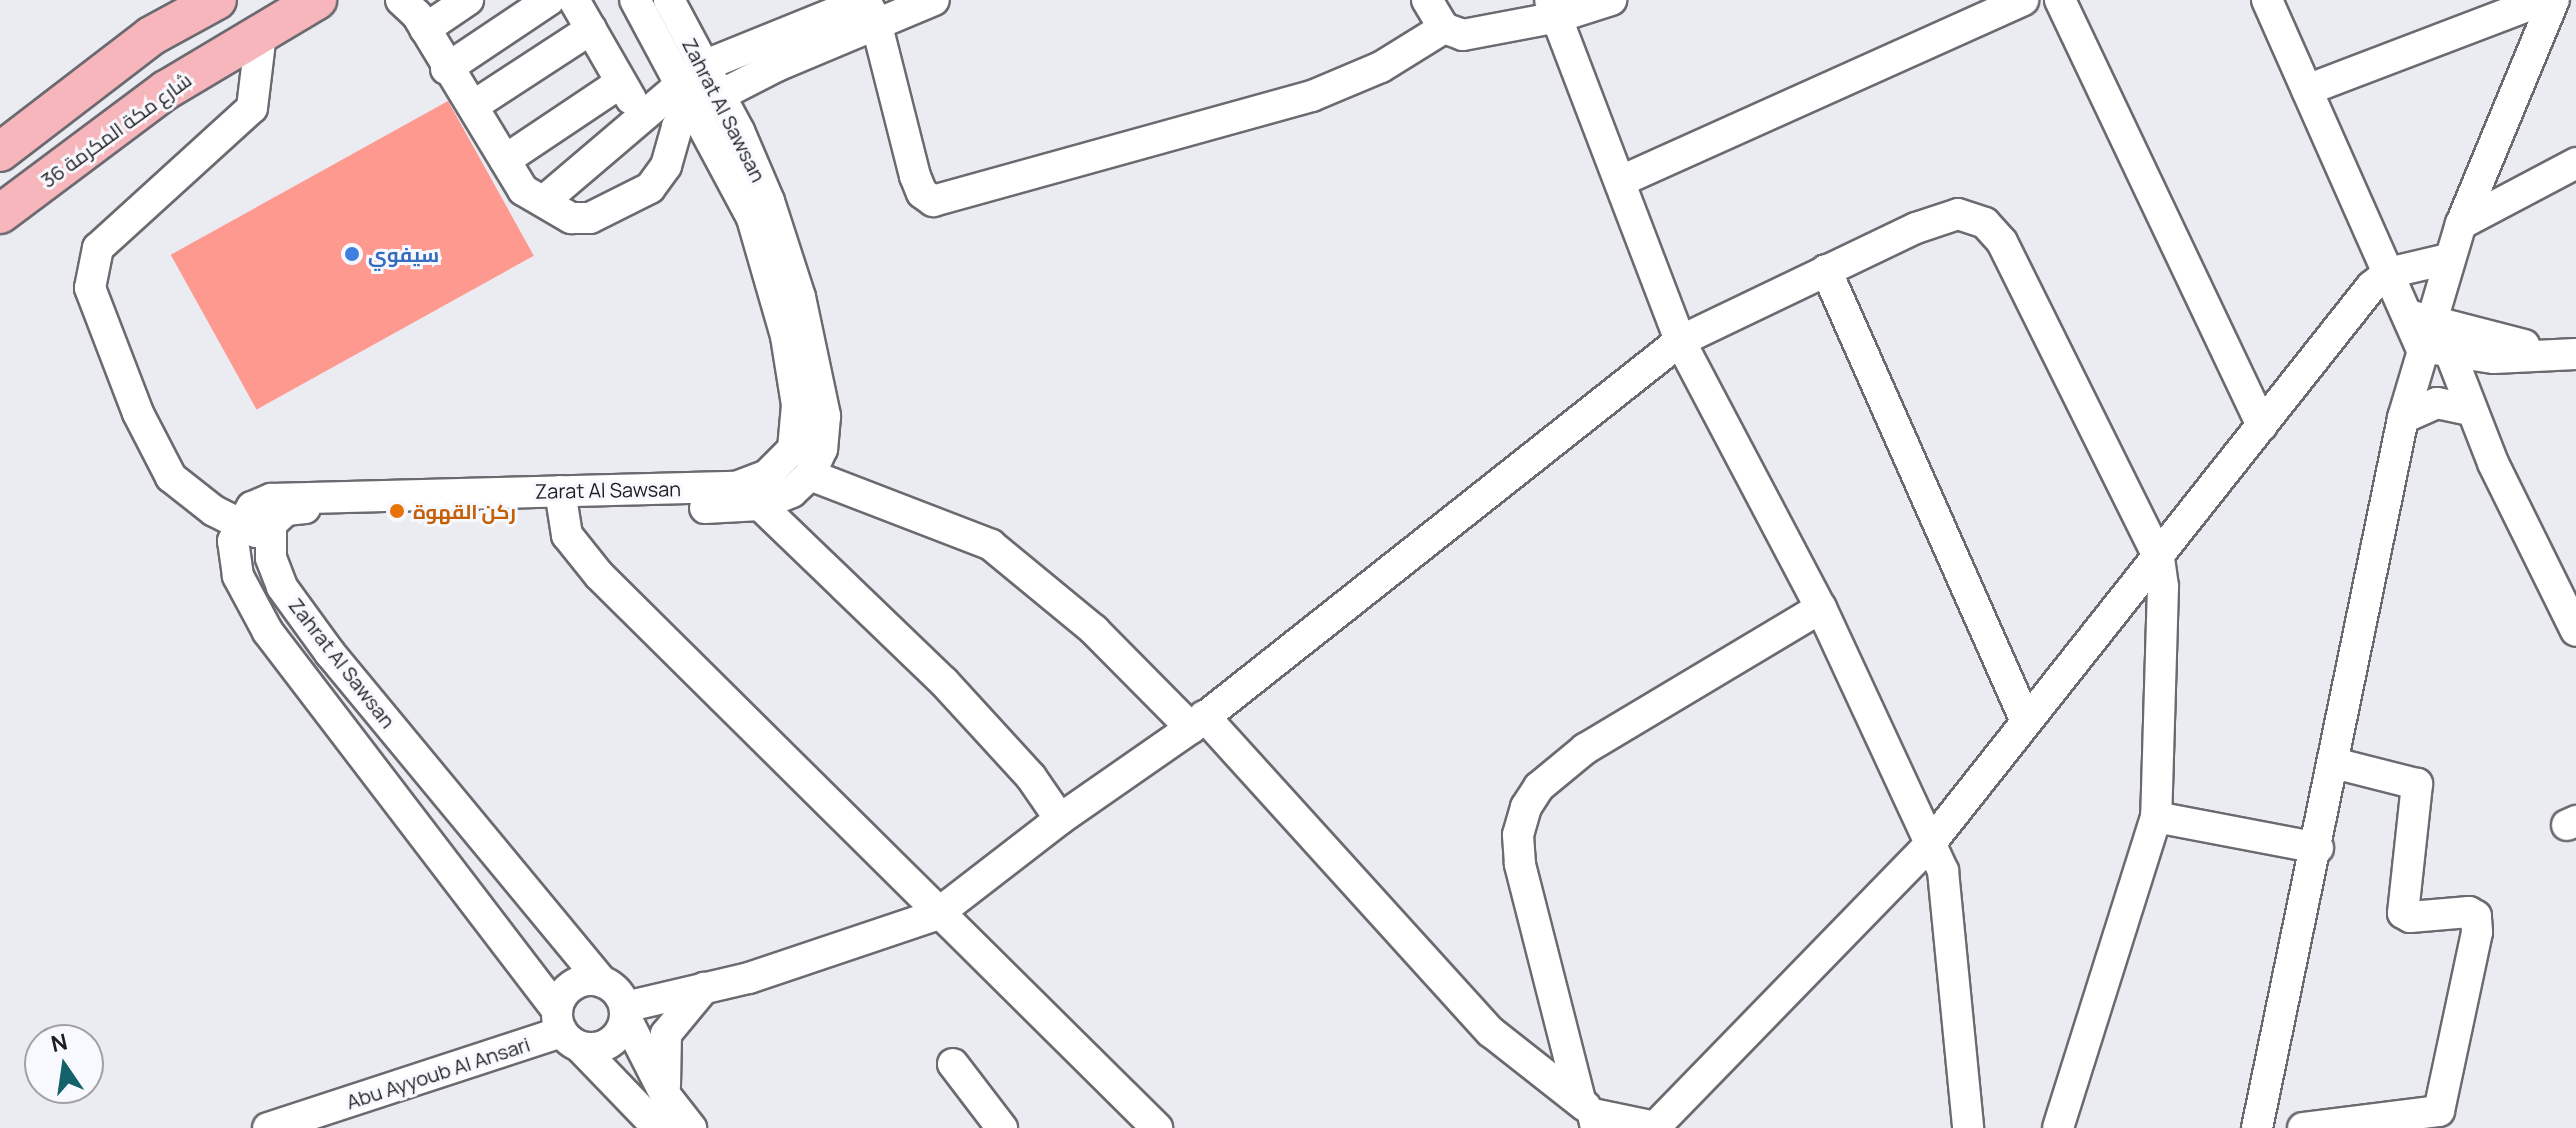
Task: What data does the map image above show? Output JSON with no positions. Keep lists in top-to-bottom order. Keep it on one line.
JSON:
{"streets":{"main road":["شارع مكة المكرمة 36"],"street":["Zahrat Al Sawsan","Zarat Al Sawsan","Abu Ayyoub Al Ansari"]},"crossings":[["Zahrat Al Sawsan","Zarat Al Sawsan"],["Zahrat Al Sawsan","Abu Ayyoub Al Ansari"]],"places":["سيفوي","ركن القهوة"],"north":"top"}
